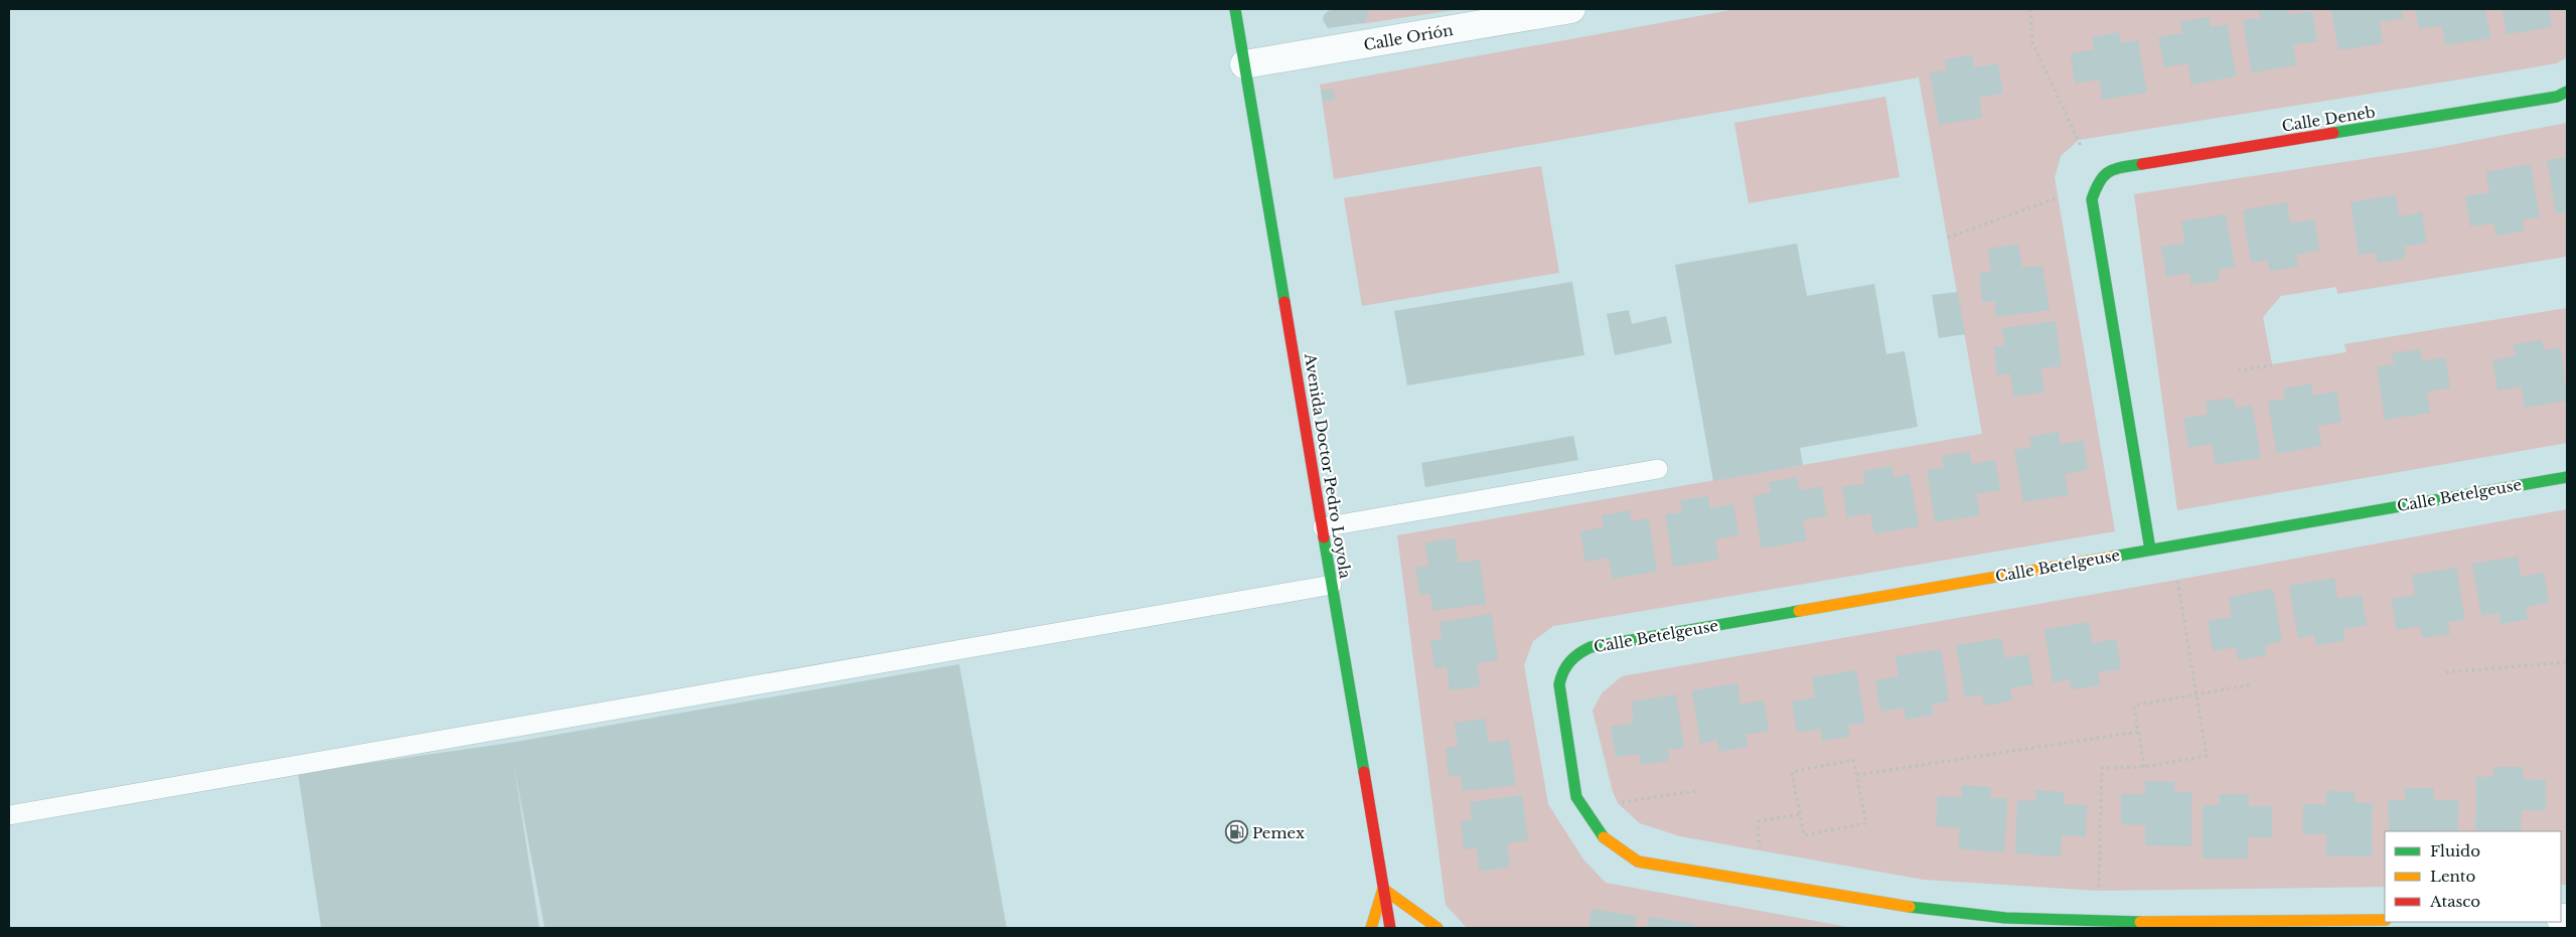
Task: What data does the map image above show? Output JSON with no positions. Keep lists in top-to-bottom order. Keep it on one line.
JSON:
{"streets":{"main road":["Calle Deneb","Avenida Doctor Pedro Loyola","Calle Betelgeuse"],"street":["Calle Orión"]},"crossings":[["Calle Orión","Avenida Doctor Pedro Loyola"]],"places":{"fuel station":["Pemex"]},"legend":["Fluido","Lento","Atasco"]}
